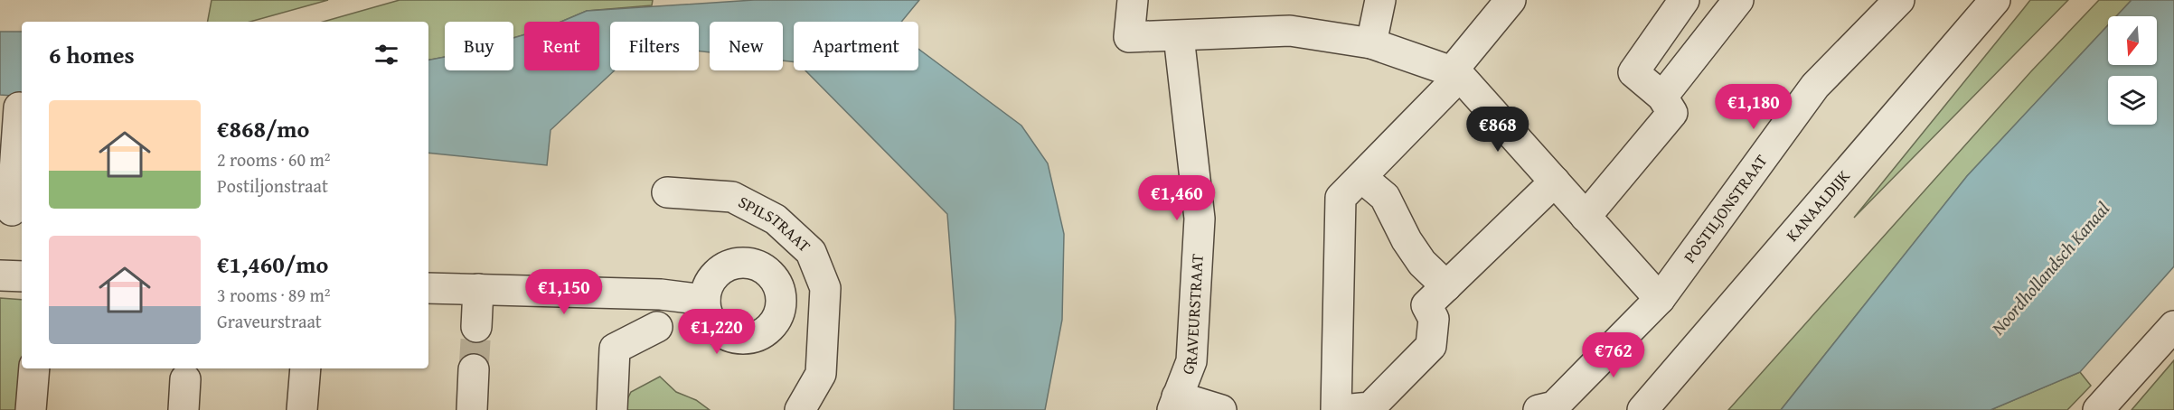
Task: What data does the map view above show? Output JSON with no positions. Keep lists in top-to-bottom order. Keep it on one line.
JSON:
{"streets":{"street":["KANAALDIJK","POSTILJONSTRAAT","SPILSTRAAT","GRAVEURSTRAAT"]},"water":["Noordhollandsch Kanaal"],"north":"bottom","page":{"chip":["Buy","Rent","Filters","New","Apartment"],"heading":"6 homes","price":["€1,180","€868","€1,460","€1,150","€1,220","€762"],"list":[{"name":"€868/mo","note":"2 rooms · 60 m² · Postiljonstraat"},{"name":"€1,460/mo","note":"3 rooms · 89 m² · Graveurstraat"}]}}
